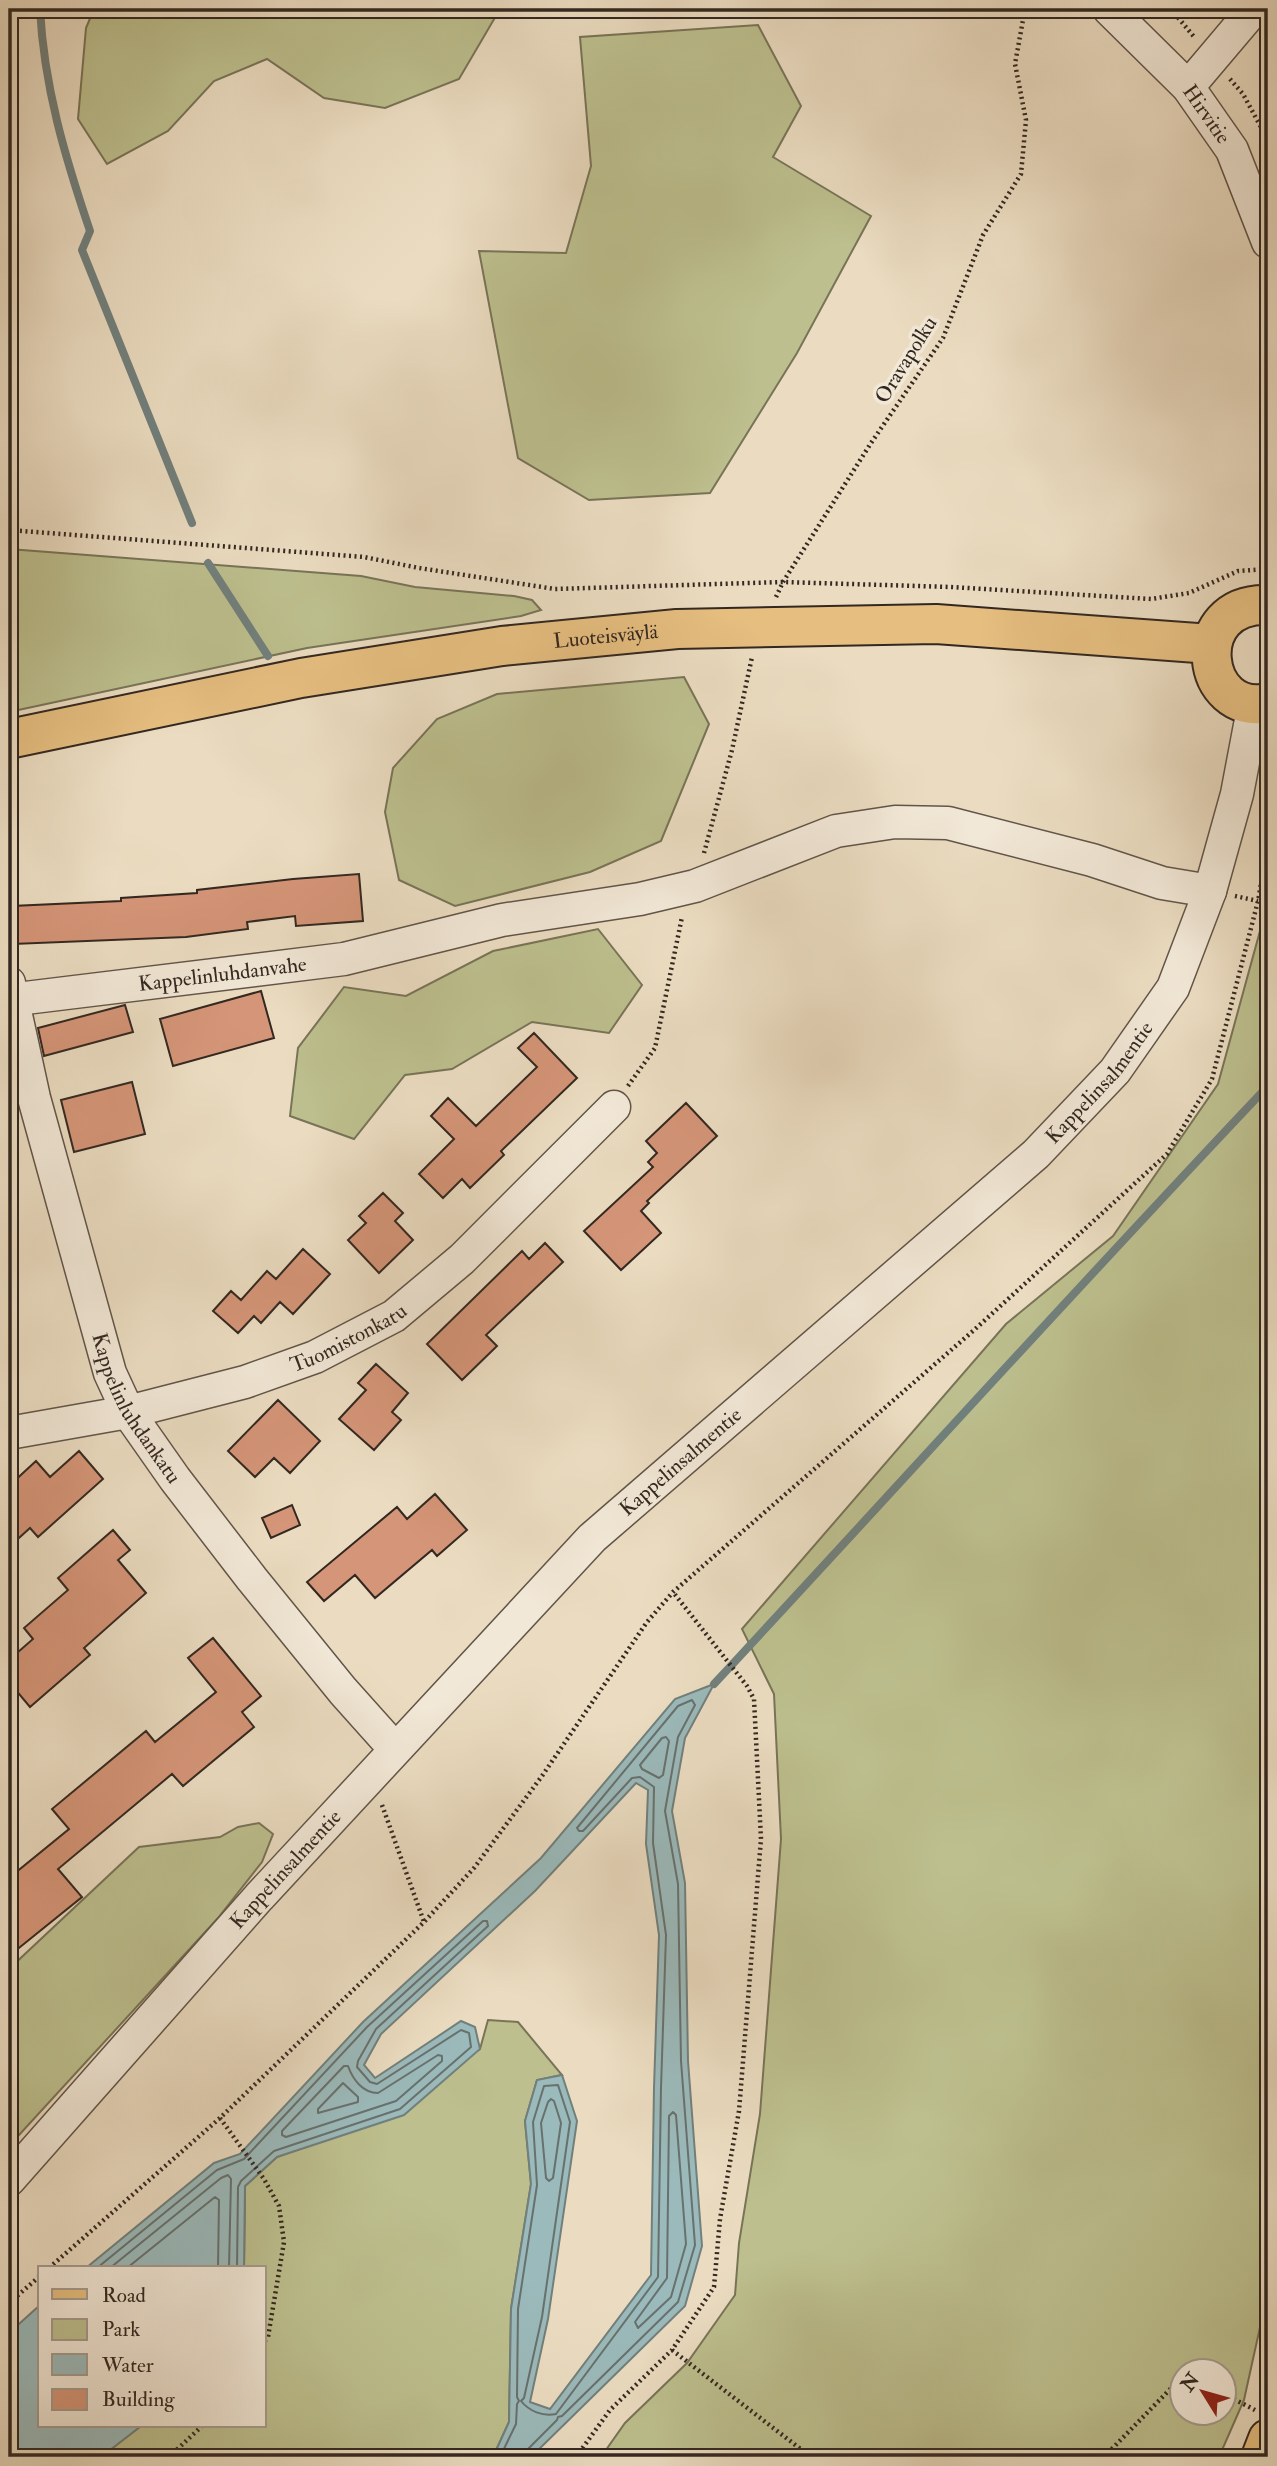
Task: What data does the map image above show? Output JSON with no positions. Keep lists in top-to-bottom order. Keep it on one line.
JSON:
{"streets":{"main road":["Luoteisväylä"],"street":["Hirvitie","Kappelinluhdanvahe","Kappelinsalmentie","Tuomistonkatu","Kappelinluhdankatu"],"path":["Oravapolku"]},"crossings":[["Oravapolku","Luoteisväylä"],["Kappelinluhdanvahe","Kappelinsalmentie"],["Kappelinluhdanvahe","Kappelinluhdankatu"],["Kappelinsalmentie","Kappelinluhdankatu"],["Tuomistonkatu","Kappelinluhdankatu"]],"legend":["Road","Park","Water","Building"],"north":"top left"}
